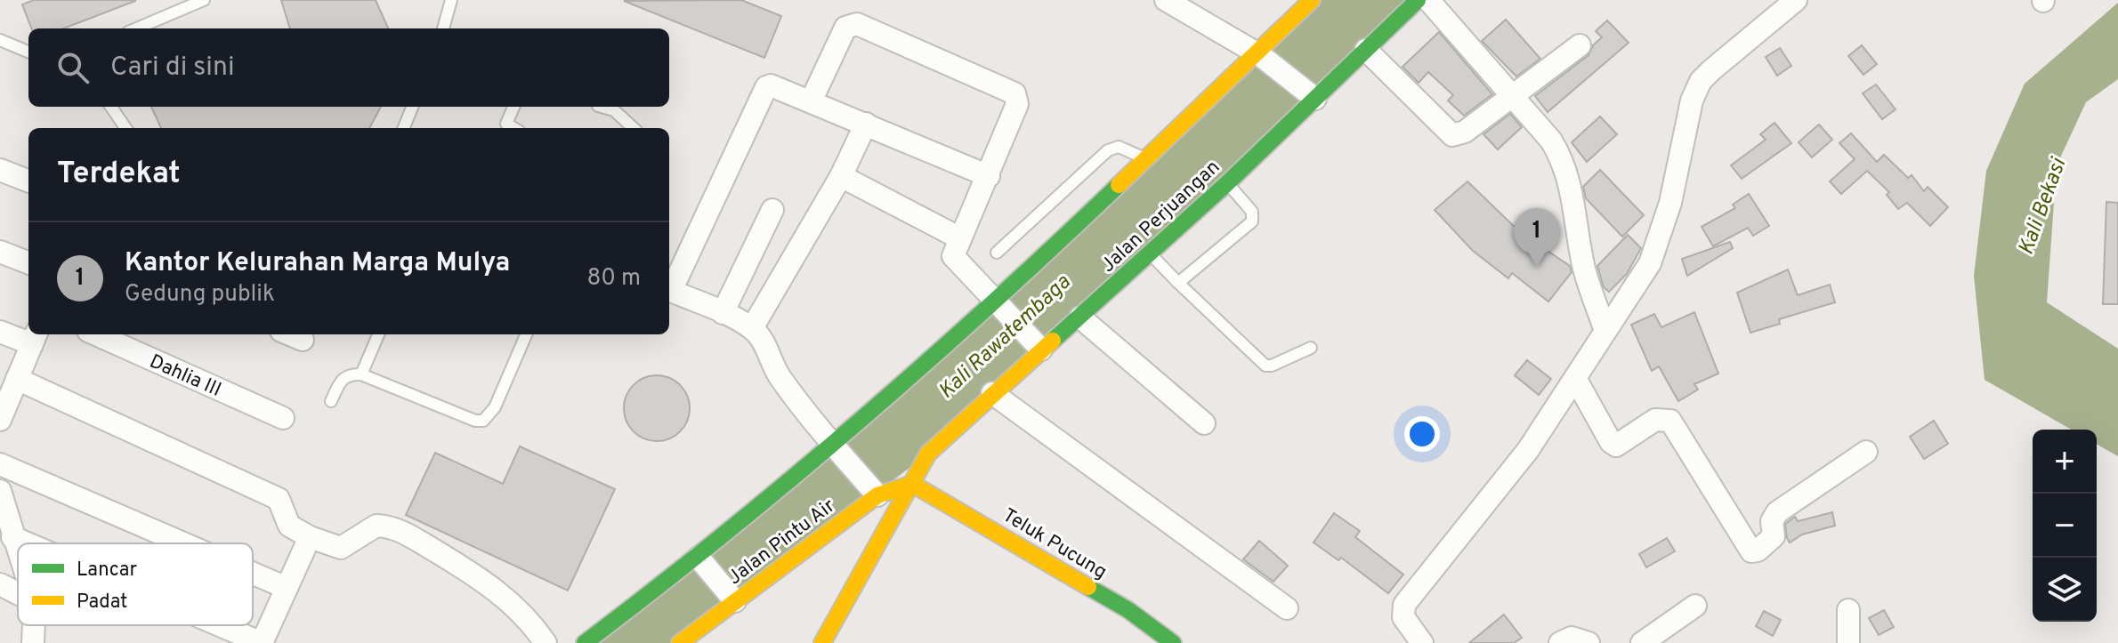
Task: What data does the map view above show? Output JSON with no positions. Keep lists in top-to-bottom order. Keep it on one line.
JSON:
{"streets":{"street":["Jalan Perjuangan","Dahlia III","Jalan Pintu Air","Teluk Pucung"]},"crossings":[["Jalan Perjuangan","Jalan Pintu Air"],["Jalan Perjuangan","Teluk Pucung"],["Jalan Pintu Air","Teluk Pucung"]],"water":["Kali Bekasi","Kali Rawatembaga"],"legend":["Lancar","Padat"],"page":{"search":"Cari di sini","heading":"Terdekat","pins":"1","list":[{"mark":"1","name":"Kantor Kelurahan Marga Mulya","note":"Gedung publik","value":"80 m"}],"map_buttons":["+","−"]}}
